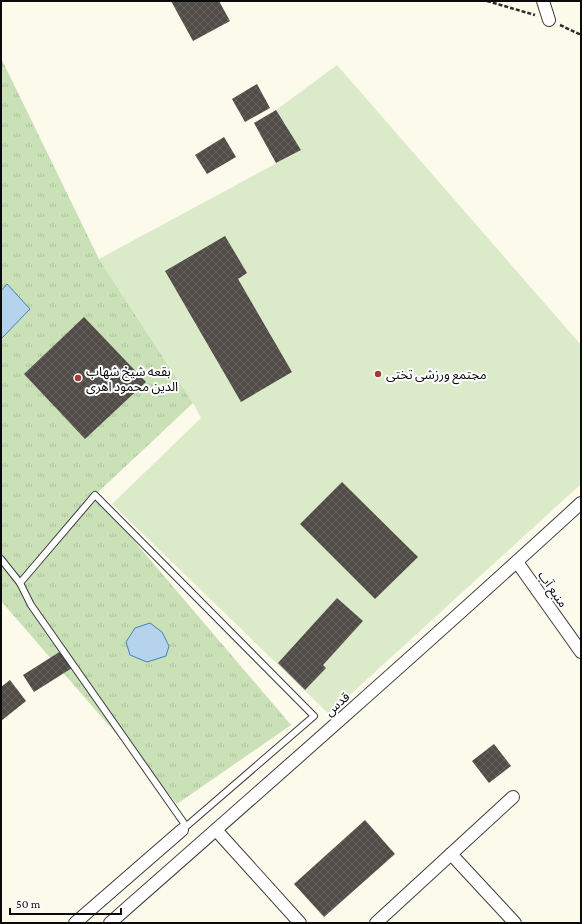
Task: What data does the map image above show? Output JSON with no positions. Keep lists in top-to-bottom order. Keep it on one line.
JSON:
{"streets":{"street":["منبع آب","قدس"]},"crossings":[["منبع آب","قدس"]],"places":["مجتمع ورزشی تختی","بقعه شیخ شهاب الدین محمود اهرى"],"scale_bar":"50 m"}
